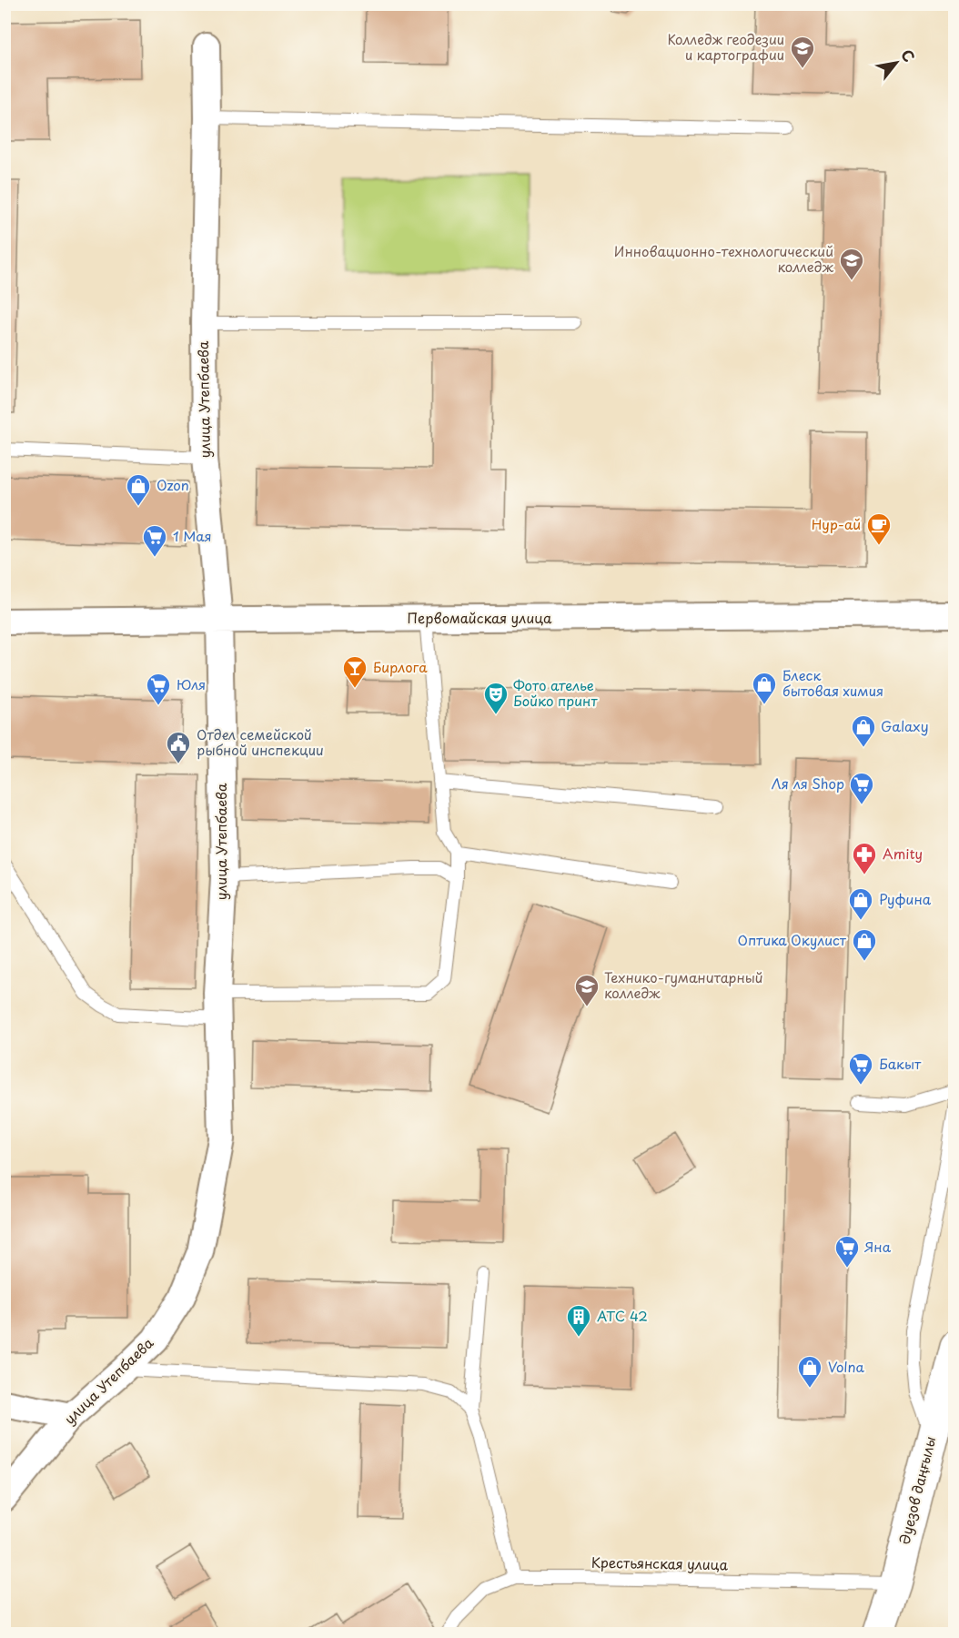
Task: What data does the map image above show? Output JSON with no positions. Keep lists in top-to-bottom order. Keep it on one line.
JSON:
{"streets":{"main road":["Әуезов даңғылы"],"street":["улица Утепбаева","Первомайская улица"],"lane":["Крестьянская улица"]},"crossings":[["улица Утепбаева","Первомайская улица"],["Әуезов даңғылы","Крестьянская улица"]],"places":{"school or university":["Колледж геодезии и картографии","Инновационно-технологический колледж","Технико-гуманитарный колледж"],"shop":["Ozon","Блеск бытовая химия","Galaxy","Руфина","Оптика Окулист","Volna"],"cafe":["Нур-ай"],"supermarket":["1 Мая","Юля","Ля ля Shop","Бакыт","Яна"],"bar":["Бирлога"],"theatre":["Фото ателье Бойко принт"],"public building":["Отдел семейской рыбной инспекции"],"pharmacy":["Amity"],"building":["АТС 42"]},"north":"top right"}
